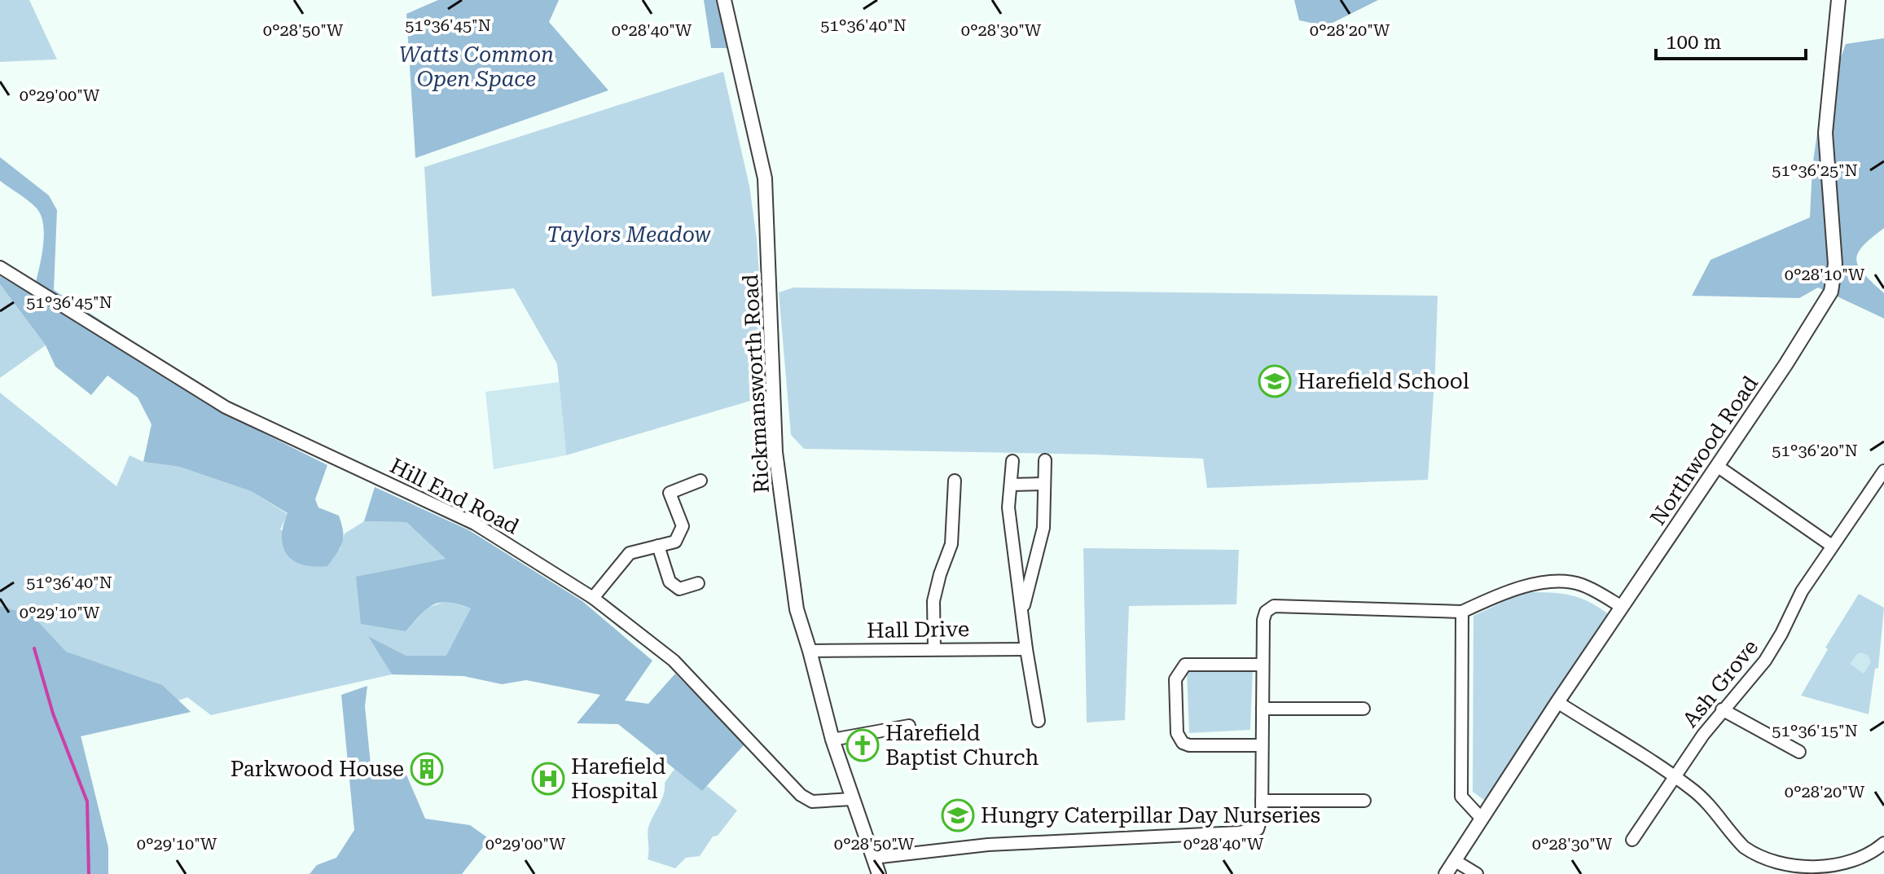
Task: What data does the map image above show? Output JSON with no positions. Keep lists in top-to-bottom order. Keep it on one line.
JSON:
{"streets":{"street":["Rickmansworth Road","Northwood Road","Hill End Road","Hall Drive","Ash Grove"]},"crossings":[["Rickmansworth Road","Hill End Road"],["Rickmansworth Road","Hall Drive"]],"parks":["Watts Common Open Space","Taylors Meadow"],"places":{"school or university":["Harefield School","Hungry Caterpillar Day Nurseries"],"church":["Harefield Baptist Church"],"building":["Parkwood House"],"hospital":["Harefield Hospital"]},"scale_bar":"100 m","coordinates":["51°36'45\"N","51°36'40\"N","0°28'50\"W","0°28'40\"W","0°28'30\"W","0°28'20\"W","0°29'00\"W","51°36'25\"N","0°28'10\"W","51°36'20\"N","0°29'10\"W","51°36'15\"N"]}
